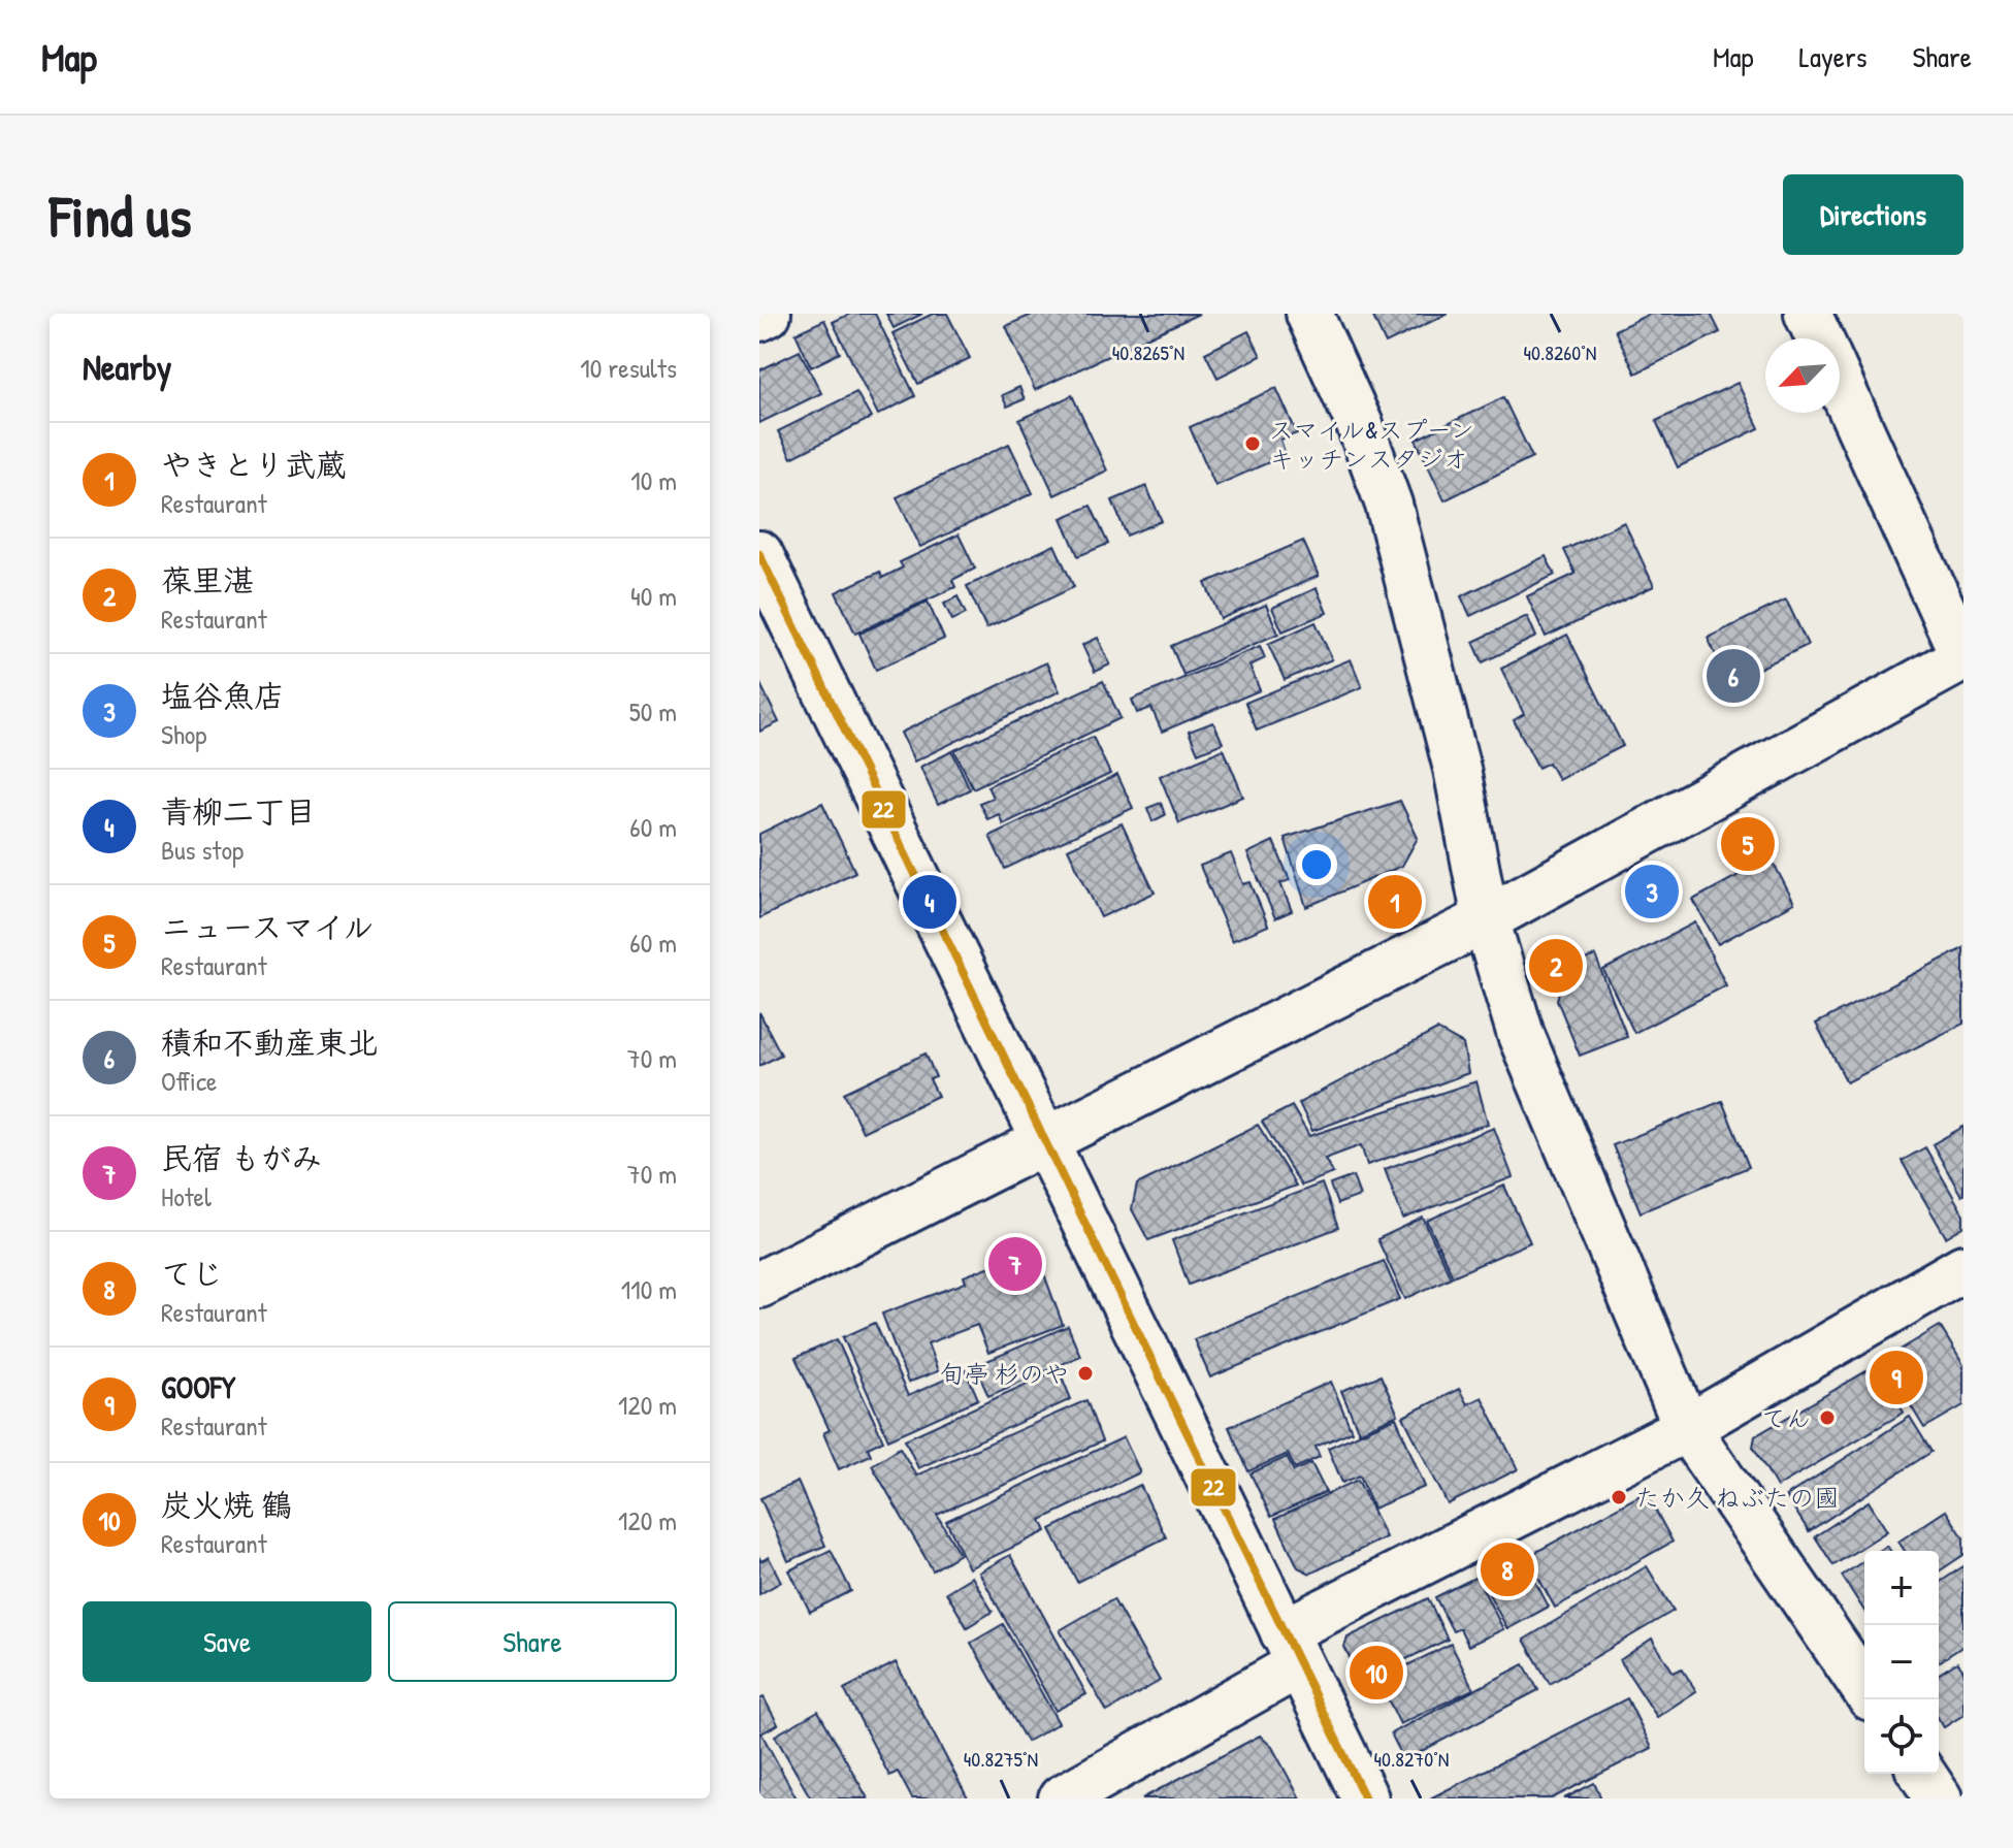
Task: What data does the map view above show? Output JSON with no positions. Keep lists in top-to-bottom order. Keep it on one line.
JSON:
{"places":["スマイル&スプーン キッチンスタジオ","旬亭 杉のや","てん","たか久 ねぶたの國"],"lines":["transit line 22"],"north":"bottom left","page":{"header":"Map","nav":["Map","Layers","Share"],"buttons":["Directions",["Save","Share"]],"title":"Find us","heading":["Nearby","10 results"],"list":[{"mark":"1","name":"やきとり武蔵","note":"Restaurant","value":"10 m"},{"mark":"2","name":"葆里湛","note":"Restaurant","value":"40 m"},{"mark":"3","name":"塩谷魚店","note":"Shop","value":"50 m"},{"mark":"4","name":"青柳二丁目","note":"Bus stop","value":"60 m"},{"mark":"5","name":"ニュースマイル","note":"Restaurant","value":"60 m"},{"mark":"6","name":"積和不動産東北","note":"Office","value":"70 m"},{"mark":"7","name":"民宿 もがみ","note":"Hotel","value":"70 m"},{"mark":"8","name":"てじ","note":"Restaurant","value":"110 m"},{"mark":"9","name":"GOOFY","note":"Restaurant","value":"120 m"},{"mark":"10","name":"炭火焼 鶴","note":"Restaurant","value":"120 m"}],"pins":["6","5","3","1","4","2","7","9","8","10"],"map_buttons":["+","−"]},"coordinates":["40.8265°N","40.8260°N","40.8275°N","40.8270°N"]}
